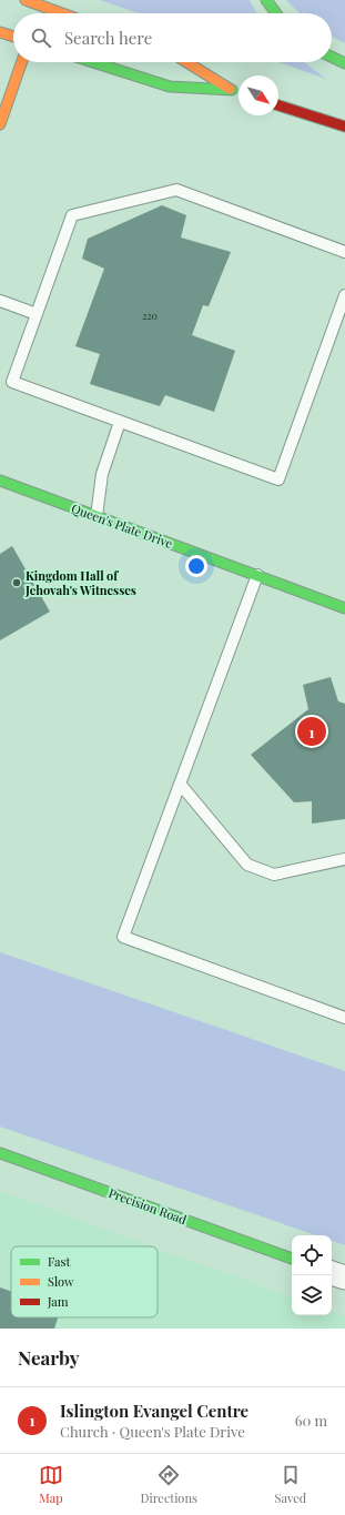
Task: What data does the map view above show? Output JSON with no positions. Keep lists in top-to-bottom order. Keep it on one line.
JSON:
{"streets":{"street":["Queen's Plate Drive","Precision Road"]},"places":["Kingdom Hall of Jehovah's Witnesses"],"house_numbers":["220"],"legend":["Fast","Slow","Jam"],"north":"bottom right","page":{"search":"Search here","pins":"1","heading":"Nearby","list":[{"mark":"1","name":"Islington Evangel Centre","note":"Church · Queen's Plate Drive","value":"60 m"}],"nav":["Map","Directions","Saved"]}}
